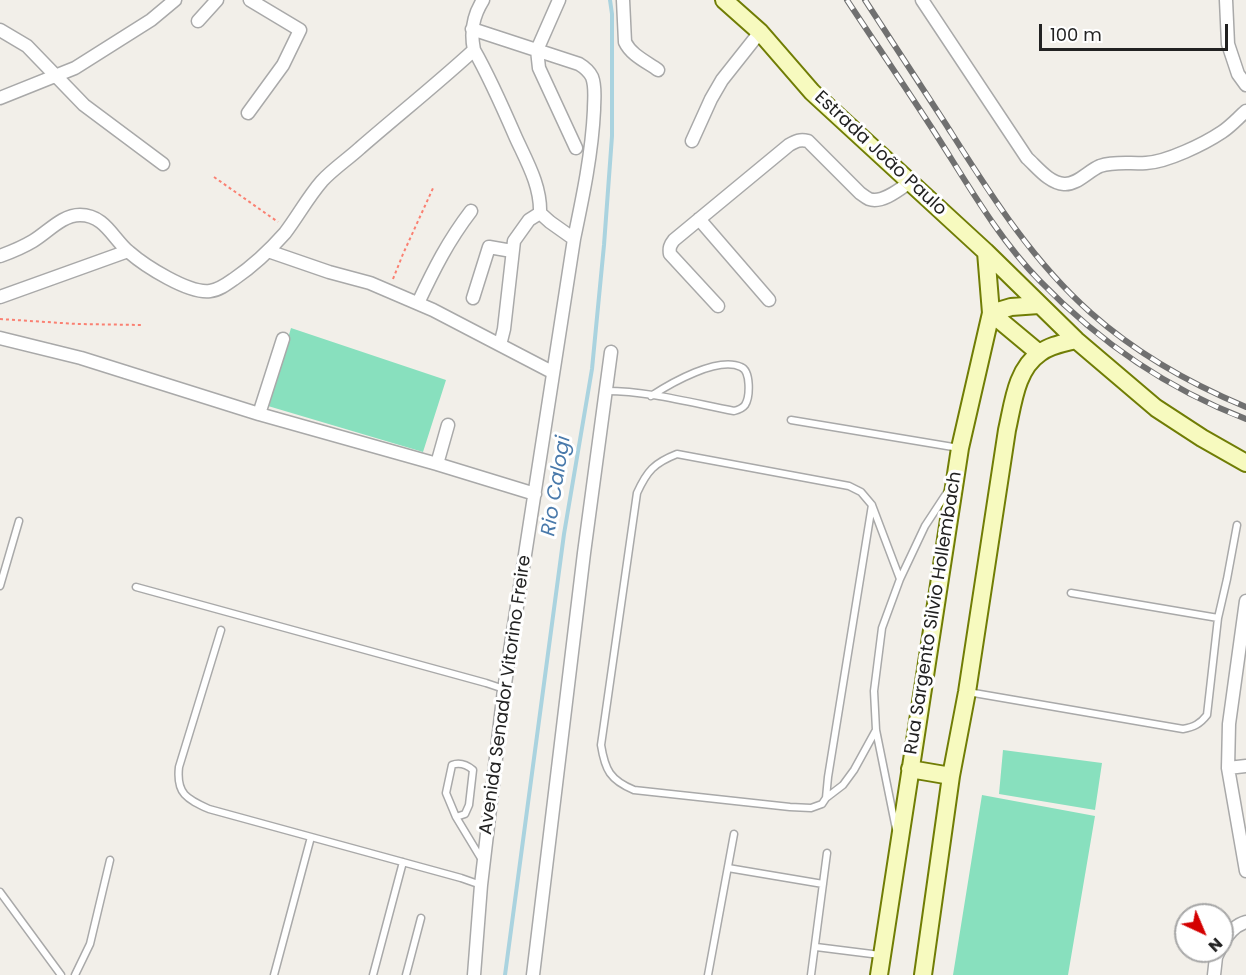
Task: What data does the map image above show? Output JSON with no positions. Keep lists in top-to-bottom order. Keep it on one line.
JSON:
{"streets":{"main road":["Estrada João Paulo","Rua Sargento Silvio Hollembach"],"street":["Avenida Senador Vitorino Freire"]},"crossings":[["Estrada João Paulo","Rua Sargento Silvio Hollembach"]],"water":["Rio Calogi"],"scale_bar":"100 m","north":"bottom right"}
